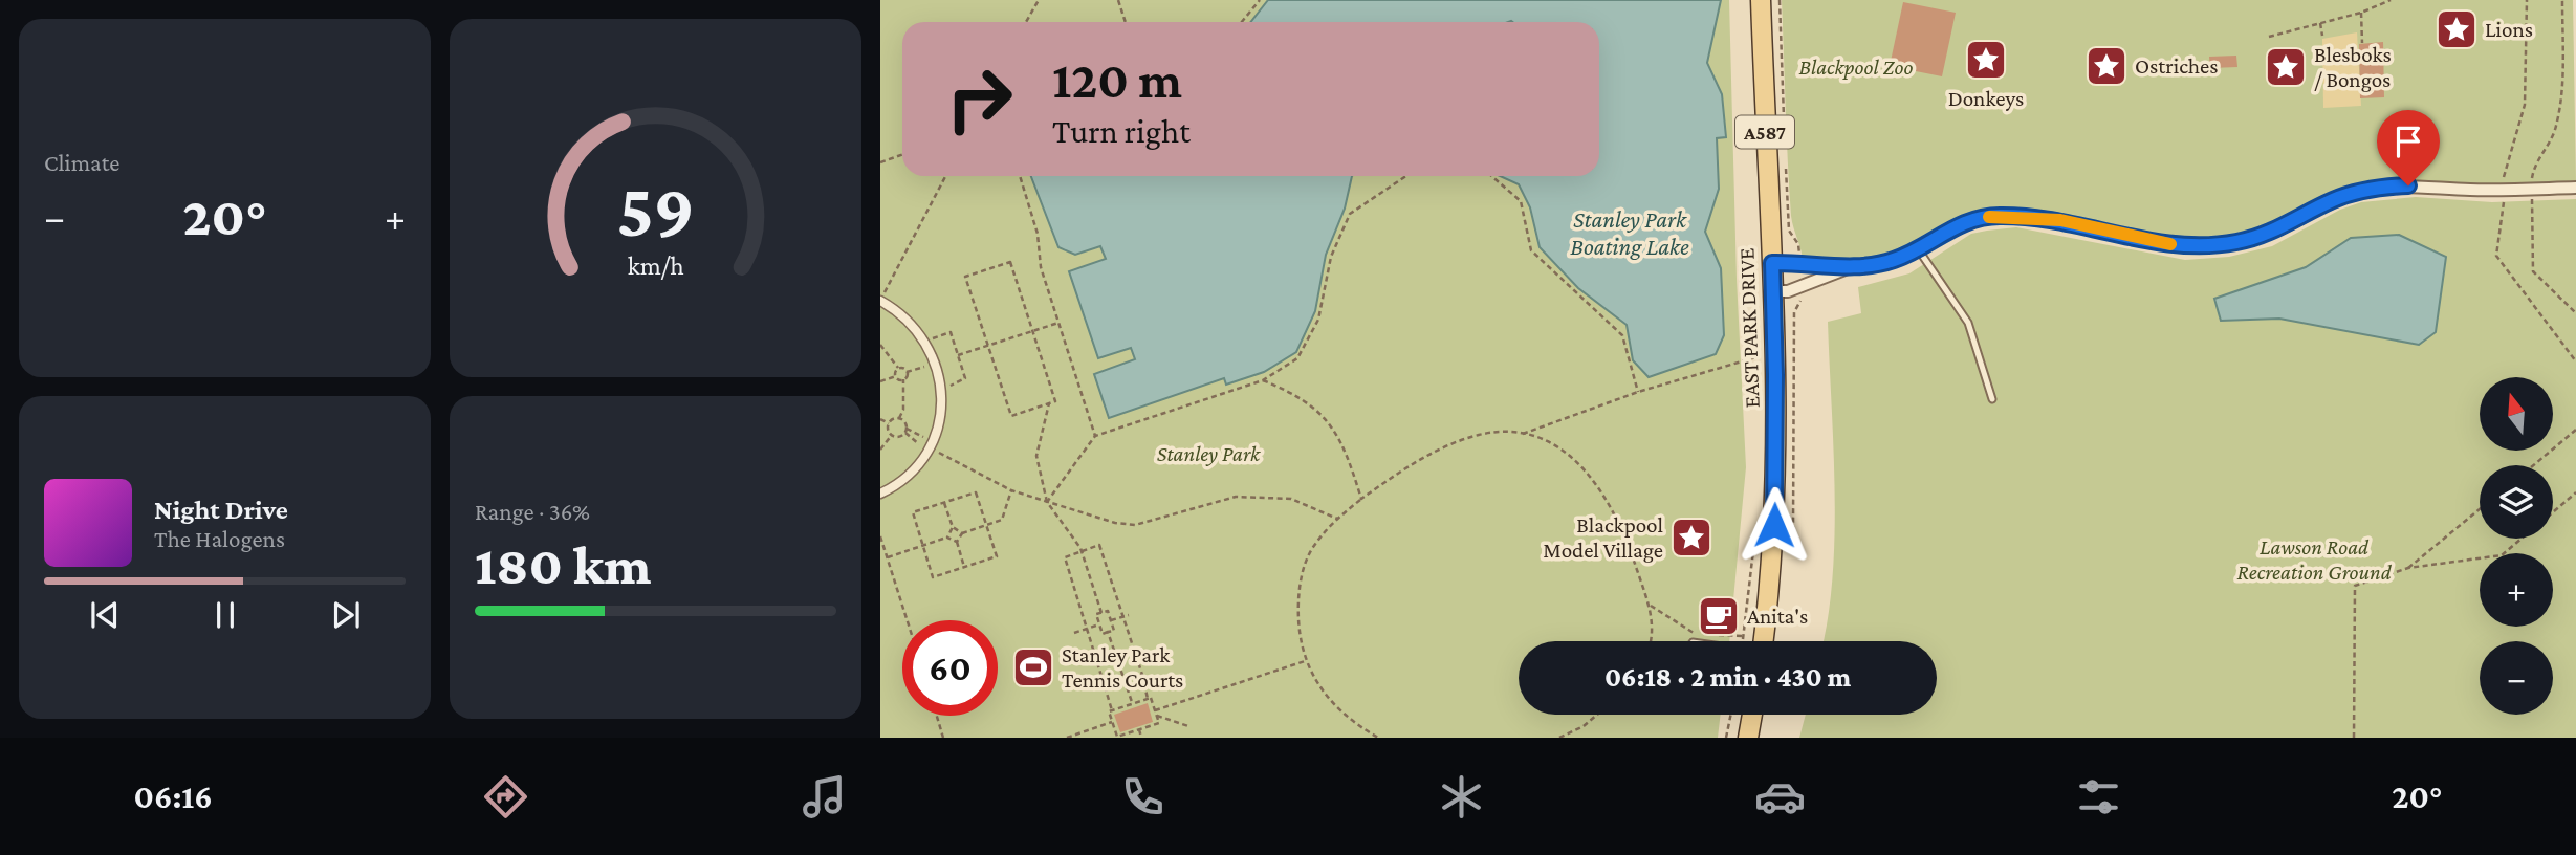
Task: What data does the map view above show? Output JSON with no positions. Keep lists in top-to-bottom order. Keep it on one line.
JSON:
{"streets":{"main road":["A587","EAST PARK DRIVE"]},"water":["Stanley Park Boating Lake"],"parks":["Blackpool Zoo","Stanley Park","Lawson Road Recreation Ground"],"places":{"place":["Lions","Donkeys","Ostriches","Blesboks / Bongos","Blackpool Model Village"],"cafe":["Anita's"],"sports":["Stanley Park Tennis Courts"]},"north":"top","page":{"tile":["Climate",["Range · 36%","180 km"]],"turn":["120 m","Turn right"],"heat":["−","20°","+"],"map_buttons":["+","−"],"song":["Night Drive","The Halogens"],"limit":"60","trip":"06:18 · 2 min · 430 m","tabs":["06:16","20°"],"gauge":["59","km/h"]}}
